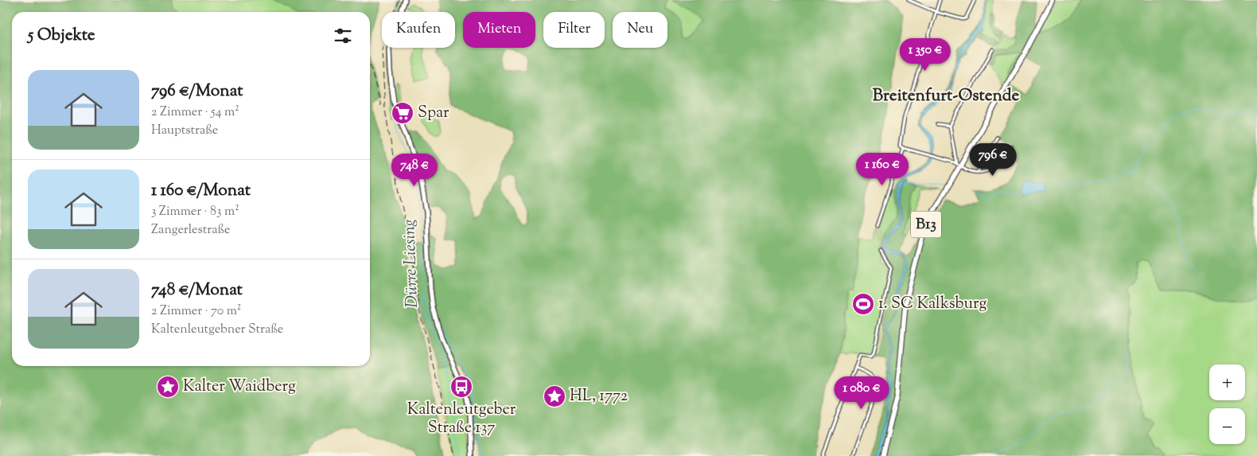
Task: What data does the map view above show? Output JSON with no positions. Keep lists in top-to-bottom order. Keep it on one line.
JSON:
{"streets":{"main road":["B13"]},"districts":["Breitenfurt-Ostende"],"water":["Dürre Liesing"],"places":{"supermarket":["Spar"],"sports":["1. SC Kalksburg"],"place":["Kalter Waidberg","HL, 1772"],"bus stop":["Kaltenleutgeber Straße 137"]},"page":{"chip":["Kaufen","Mieten","Filter","Neu"],"heading":"5 Objekte","price":["1 350 €","796 €","1 160 €","748 €","1 080 €"],"list":[{"name":"796 €/Monat","note":"2 Zimmer · 54 m² · Hauptstraße"},{"name":"1 160 €/Monat","note":"3 Zimmer · 83 m² · Zangerlestraße"},{"name":"748 €/Monat","note":"2 Zimmer · 70 m² · Kaltenleutgebner Straße"}],"map_buttons":["+","−"]}}
